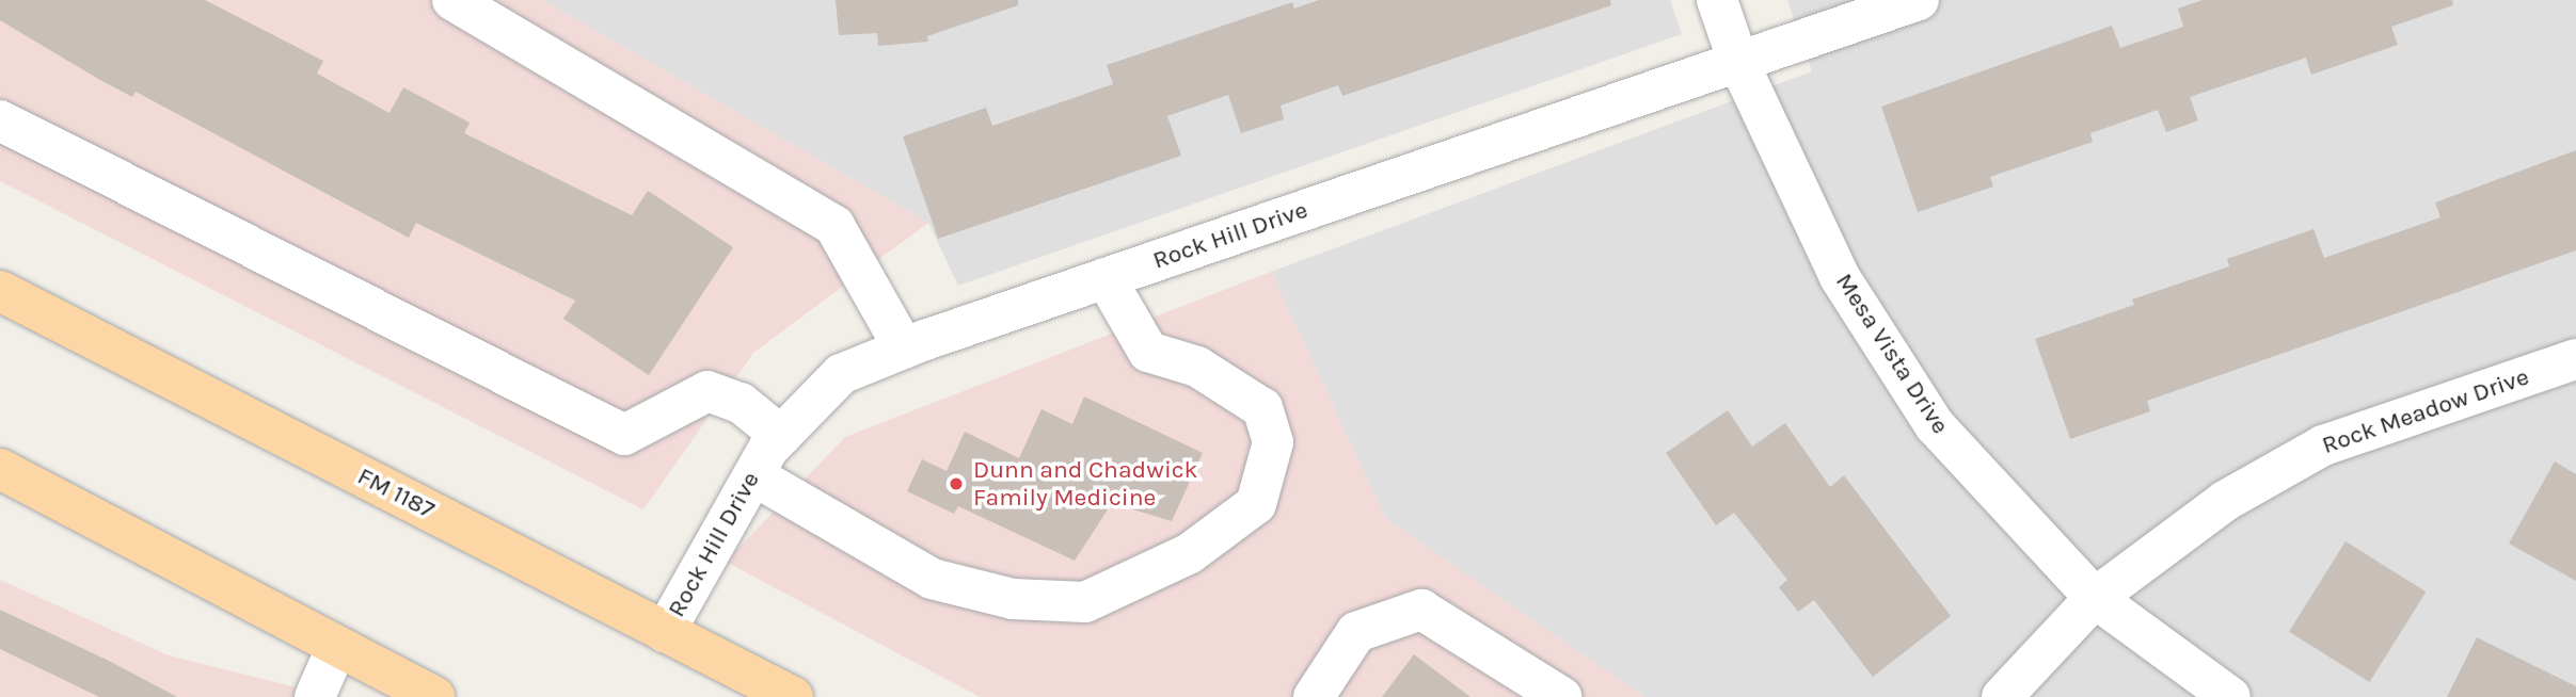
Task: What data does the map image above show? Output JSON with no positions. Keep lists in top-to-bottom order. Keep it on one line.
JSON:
{"streets":{"main road":["FM 1187"],"street":["Rock Hill Drive","Mesa Vista Drive","Rock Meadow Drive"]},"crossings":[["Rock Hill Drive","Mesa Vista Drive"],["Rock Hill Drive","FM 1187"],["Mesa Vista Drive","Rock Meadow Drive"]],"places":["Dunn and Chadwick Family Medicine"]}
